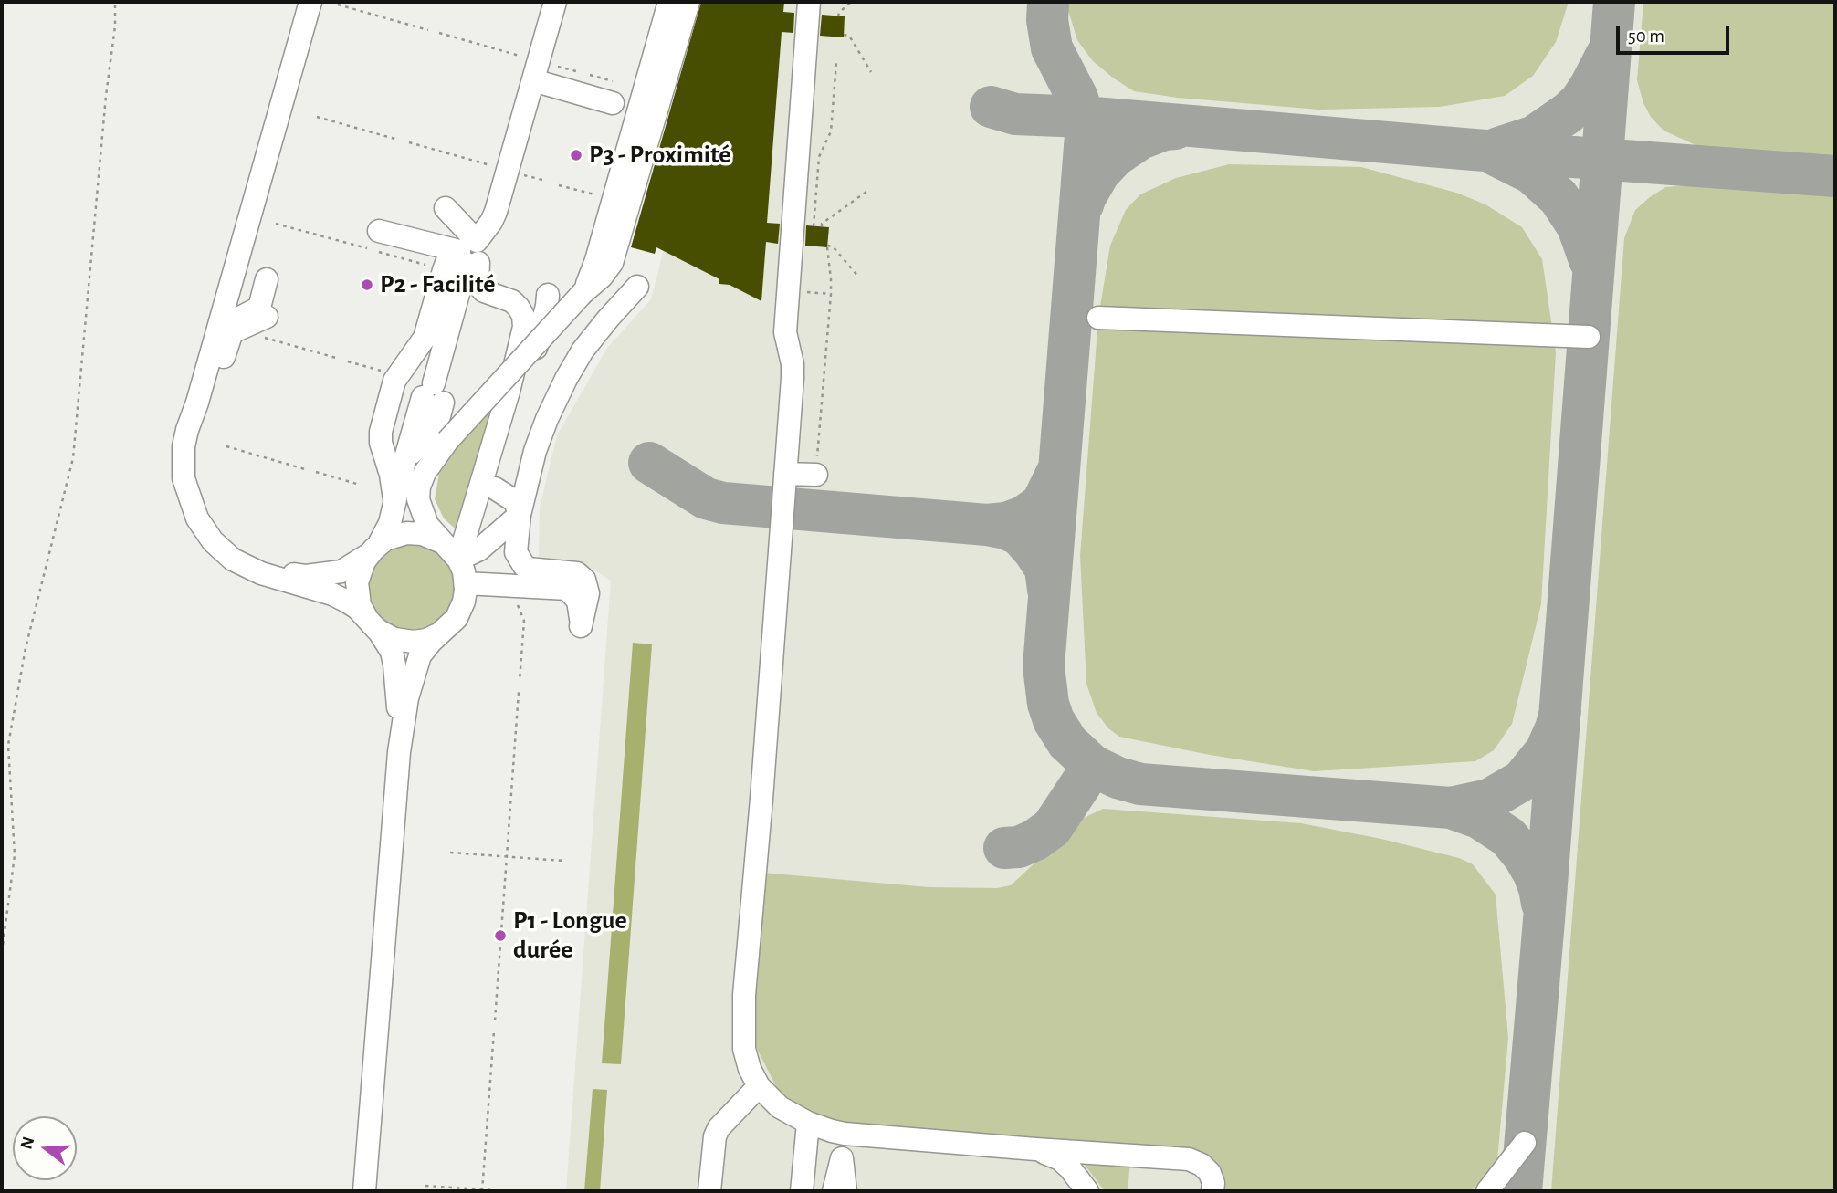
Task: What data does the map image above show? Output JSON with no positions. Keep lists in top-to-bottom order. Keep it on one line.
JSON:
{"places":["P3 - Proximité","P2 - Facilité","P1 - Longue durée"],"scale_bar":"50 m","north":"left"}
